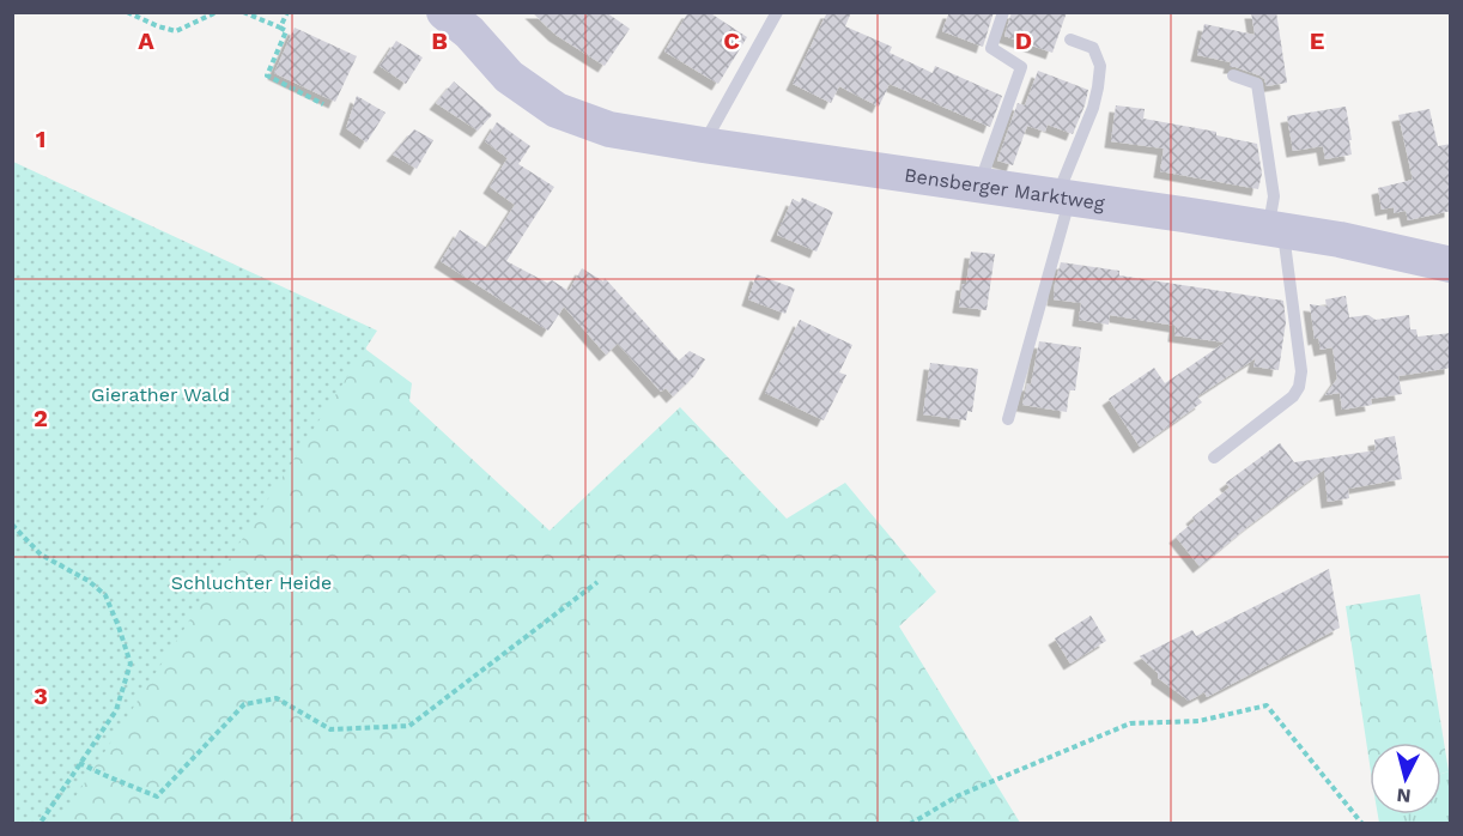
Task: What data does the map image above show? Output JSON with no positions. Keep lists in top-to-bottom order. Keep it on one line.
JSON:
{"streets":{"street":["Bensberger Marktweg"]},"parks":["Gierather Wald","Schluchter Heide"],"north":"bottom","grid":{"columns":["A","B","C","D","E"],"rows":["1","2","3"]}}
